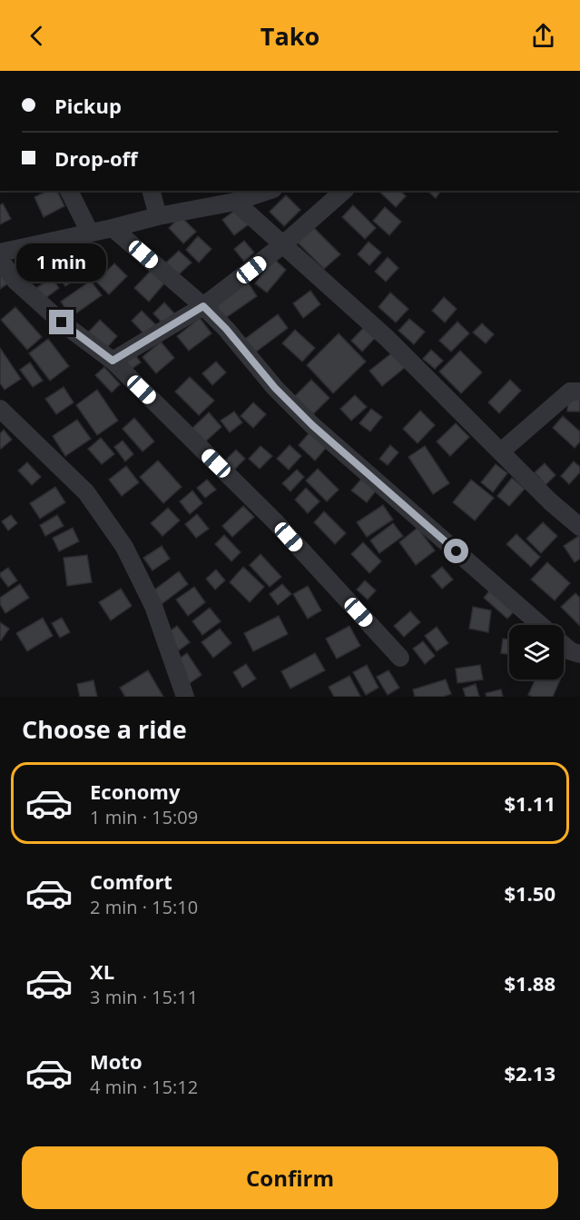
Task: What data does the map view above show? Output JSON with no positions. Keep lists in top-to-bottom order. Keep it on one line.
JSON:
{"page":{"header":"Tako","banner":["Pickup","Drop-off"],"bubble":"1 min","heading":"Choose a ride","list":[{"name":"Economy","note":"1 min · 15:09","value":"$1.11"},{"name":"Comfort","note":"2 min · 15:10","value":"$1.50"},{"name":"XL","note":"3 min · 15:11","value":"$1.88"},{"name":"Moto","note":"4 min · 15:12","value":"$2.13"}],"buttons":"Confirm"}}
